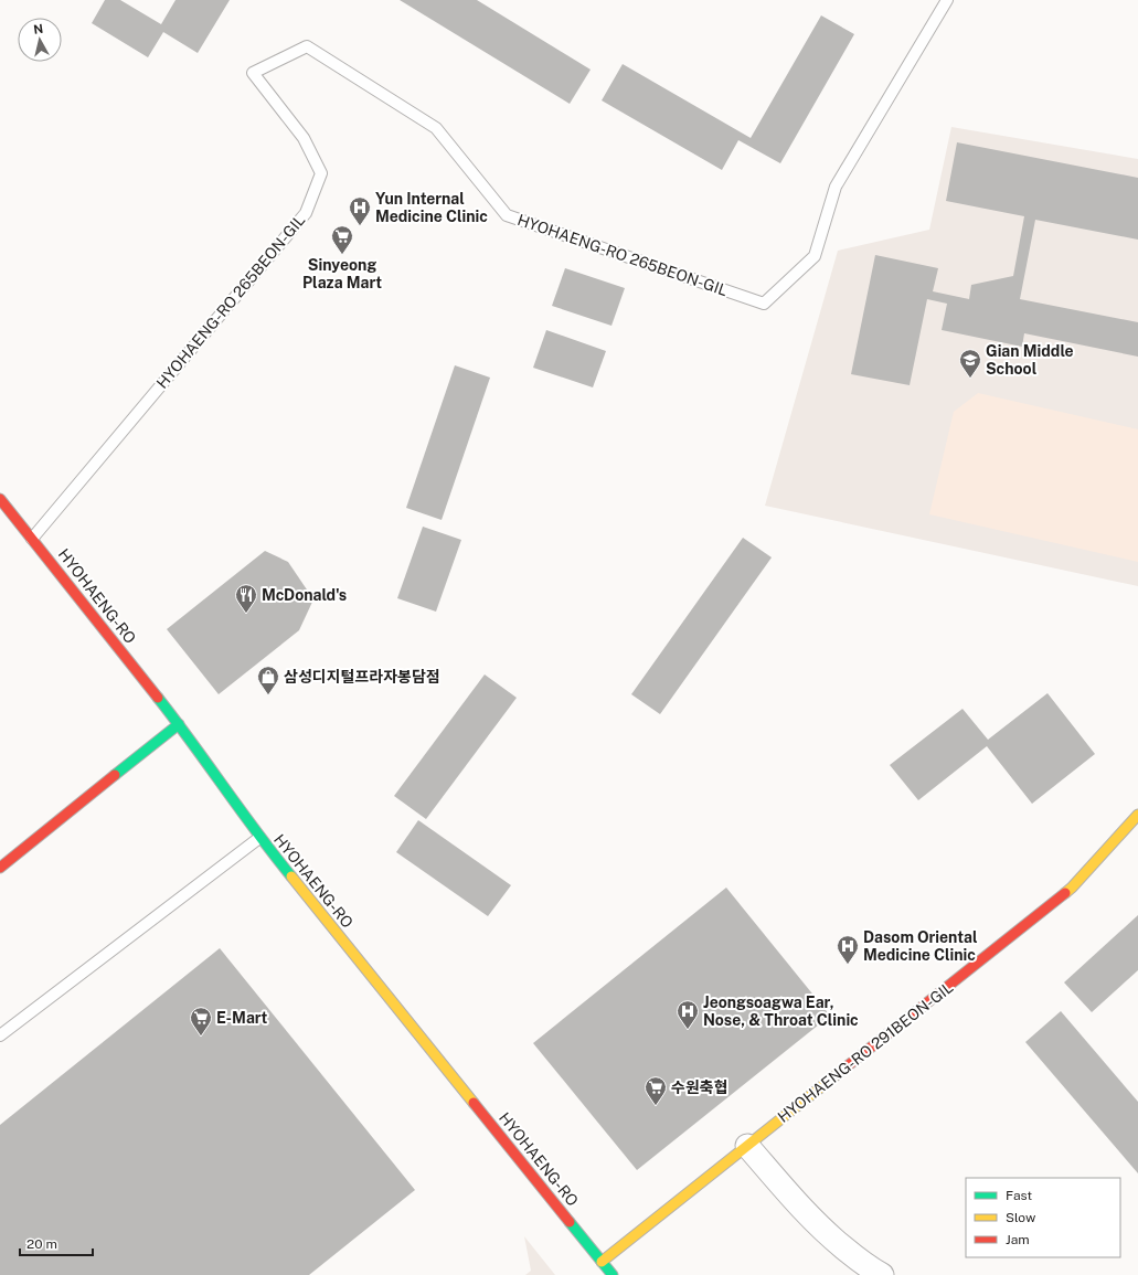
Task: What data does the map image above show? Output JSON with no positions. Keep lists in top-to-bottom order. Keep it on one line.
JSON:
{"streets":{"main road":["HYOHAENG-RO","HYOHAENG-RO 291BEON-GIL"],"lane":["HYOHAENG-RO 265BEON-GIL"]},"crossings":[["HYOHAENG-RO 265BEON-GIL","HYOHAENG-RO"],["HYOHAENG-RO","HYOHAENG-RO 291BEON-GIL"]],"places":{"hospital":["Yun Internal Medicine Clinic","Dasom Oriental Medicine Clinic","Jeongsoagwa Ear, Nose, & Throat Clinic"],"supermarket":["Sinyeong Plaza Mart","E-Mart","수원축협"],"school or university":["Gian Middle School"],"restaurant":["McDonald's"],"shop":["삼성디지털프라자봉담점"]},"legend":["Fast","Slow","Jam"],"scale_bar":"20 m","north":"top"}
